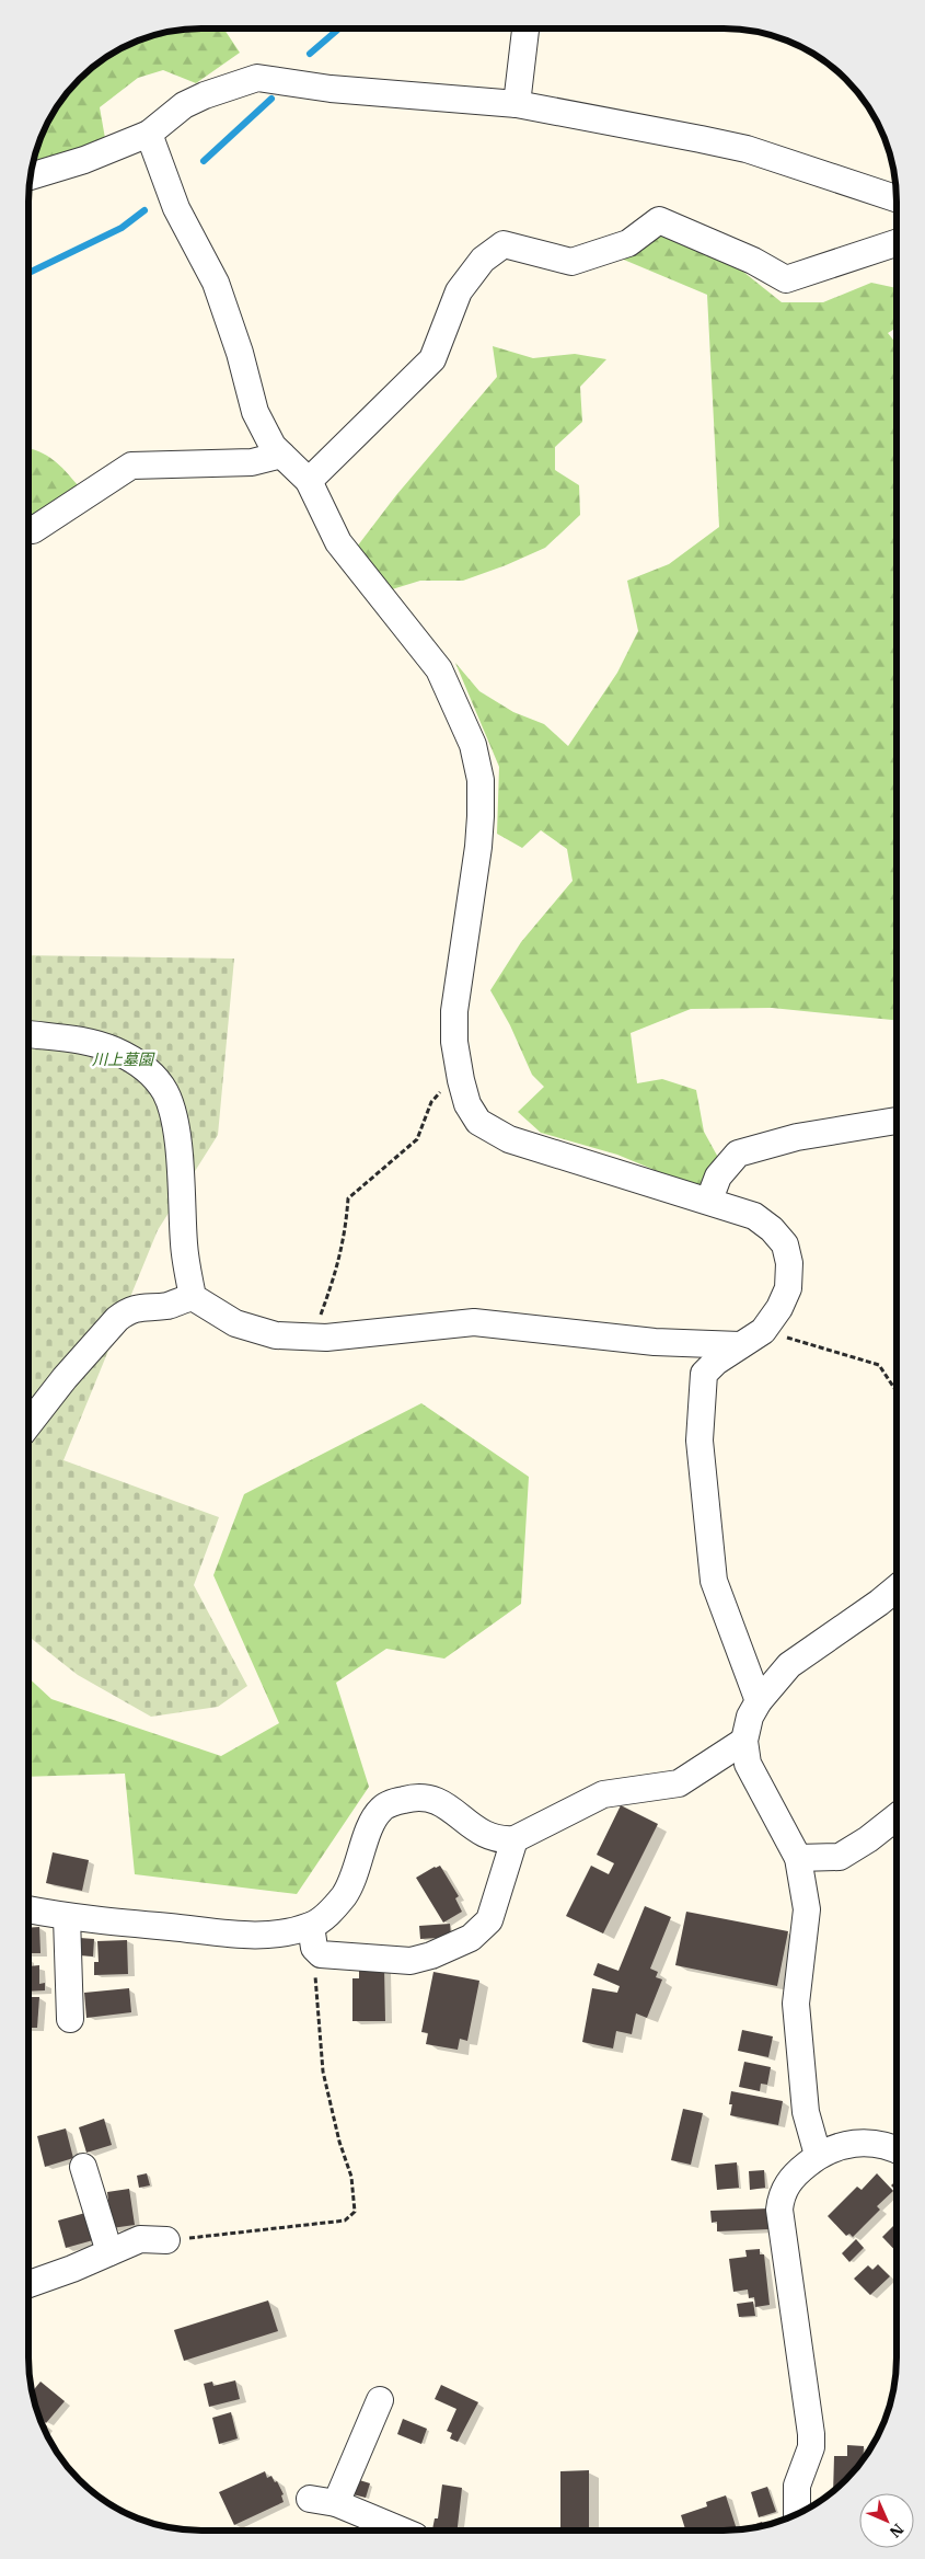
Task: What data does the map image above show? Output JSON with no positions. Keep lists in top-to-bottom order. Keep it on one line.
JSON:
{"parks":["川上墓園"],"north":"bottom right"}
